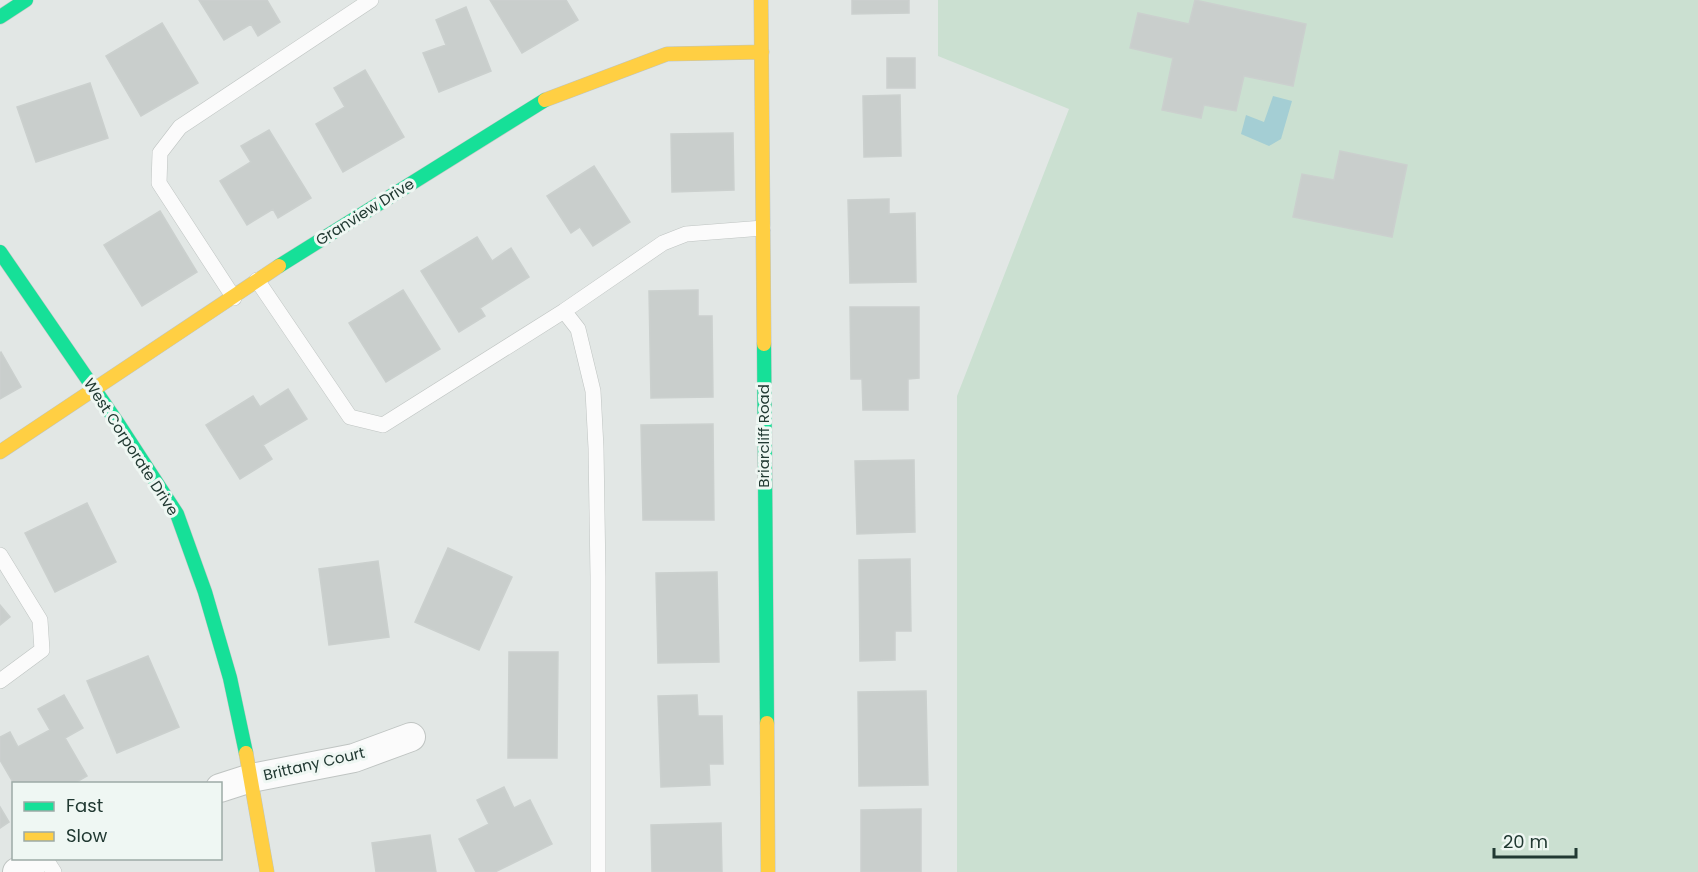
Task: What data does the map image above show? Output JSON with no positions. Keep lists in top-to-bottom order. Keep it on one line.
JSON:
{"streets":{"street":["Granview Drive","Briarcliff Road","West Corporate Drive","Brittany Court"]},"crossings":[["Granview Drive","Briarcliff Road"],["Granview Drive","West Corporate Drive"],["West Corporate Drive","Brittany Court"]],"legend":["Fast","Slow"],"scale_bar":"20 m"}
